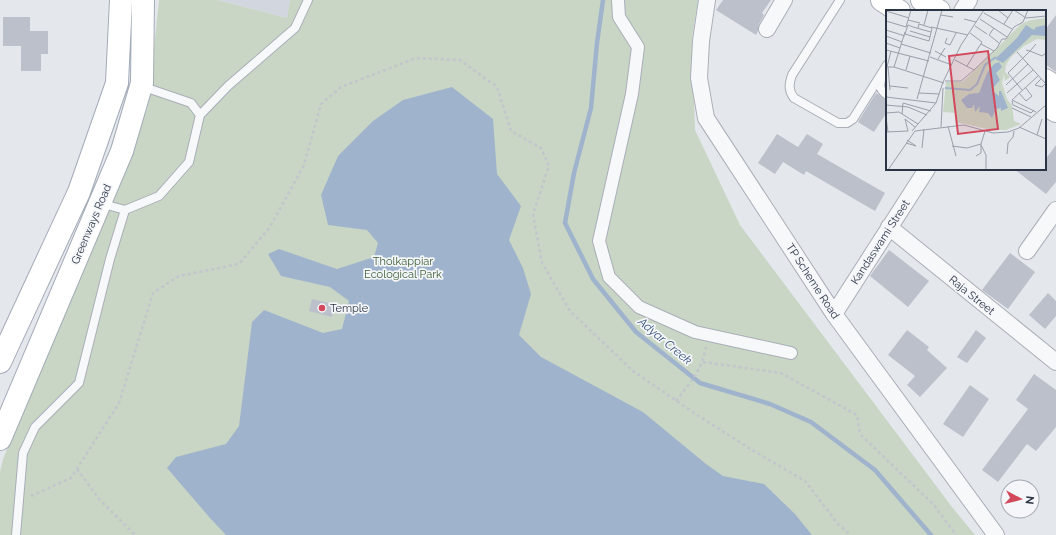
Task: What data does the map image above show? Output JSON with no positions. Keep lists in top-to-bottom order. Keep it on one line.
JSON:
{"streets":{"main road":["Greenways Road"],"street":["Kandaswami Street","TP Scheme Road","Raja Street"]},"crossings":[["Kandaswami Street","TP Scheme Road"],["Kandaswami Street","Raja Street"]],"water":["Adyar Creek"],"parks":["Tholkappiar Ecological Park"],"places":["Temple"],"north":"right"}
